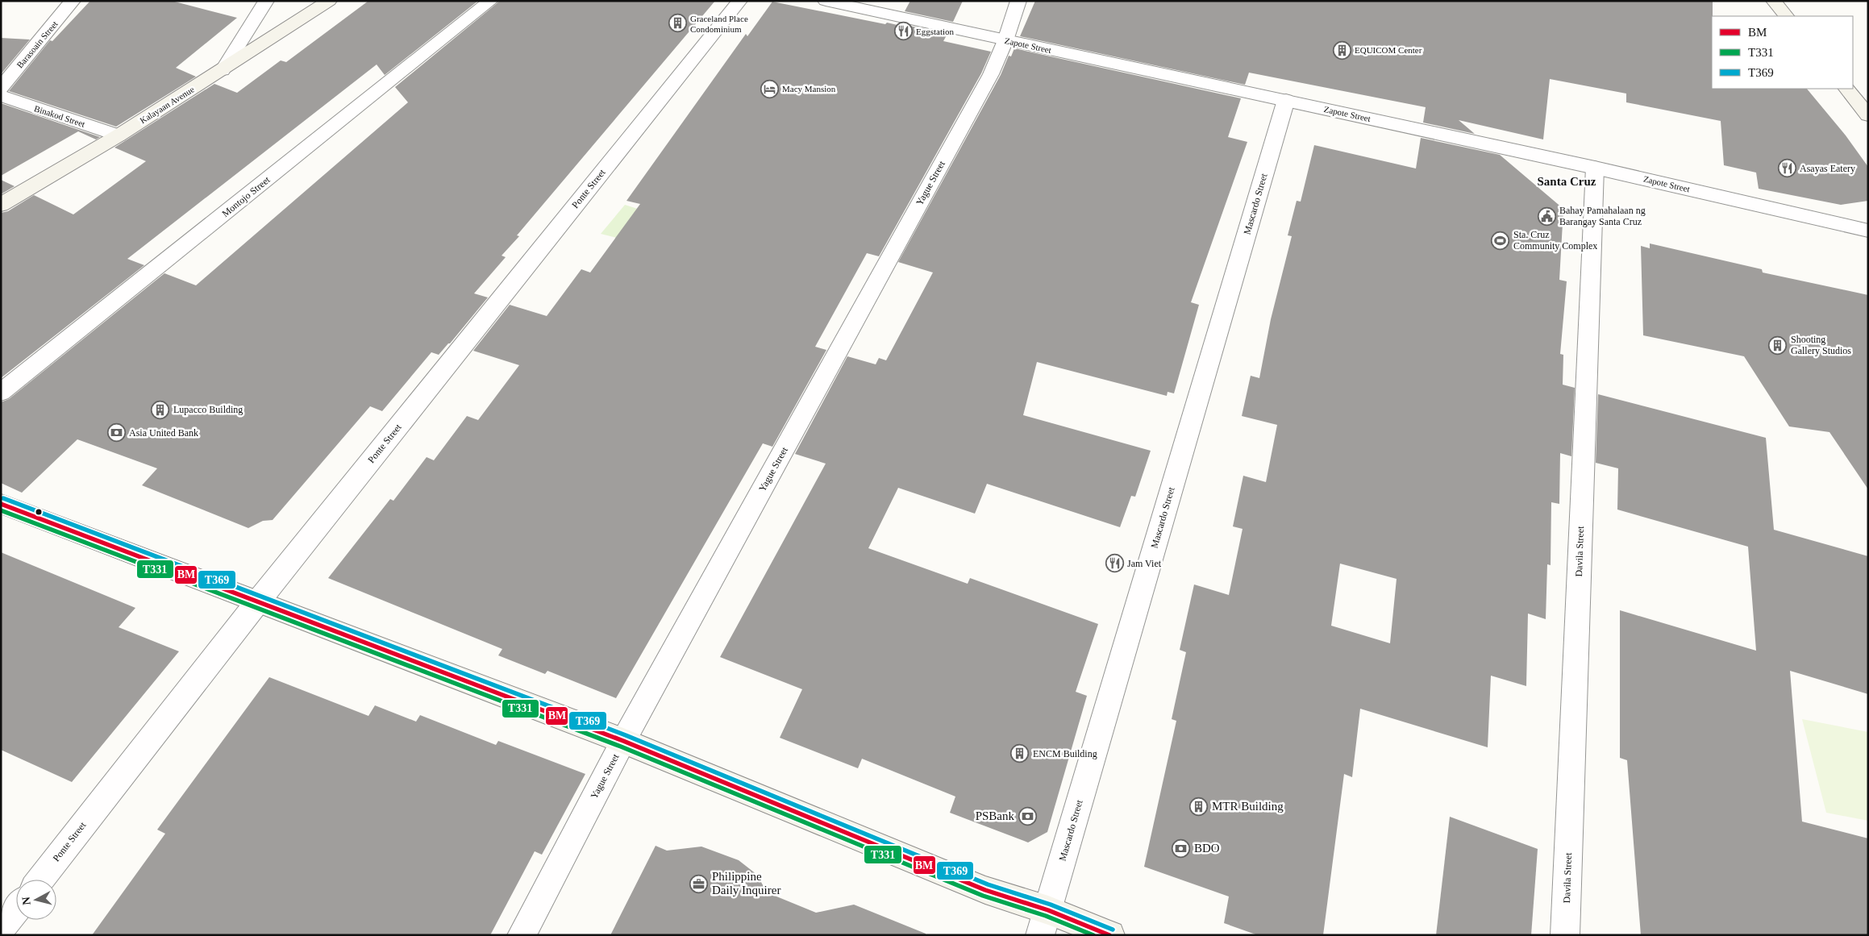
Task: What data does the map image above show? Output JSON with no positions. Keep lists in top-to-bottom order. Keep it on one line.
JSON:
{"streets":{"main road":["Kalayaan Avenue"],"street":["Barasoain Street","Zapote Street","Binakod Street","Yague Street","Ponte Street","Montojo Street","Mascardo Street","Davila Street"]},"crossings":[["Zapote Street","Yague Street"],["Zapote Street","Mascardo Street"],["Zapote Street","Davila Street"],["Kalayaan Avenue","Binakod Street"]],"districts":["Santa Cruz"],"places":{"building":["Graceland Place Condominium","EQUICOM Center","Shooting Gallery Studios","Lupacco Building","ENCM Building","MTR Building"],"restaurant":["Eggstation","Asayas Eatery","Jam Viet"],"hotel":["Macy Mansion"],"public building":["Bahay Pamahalaan ng Barangay Santa Cruz"],"sports":["Sta. Cruz Community Complex"],"bank":["Asia United Bank","PSBank","BDO"],"office":["Philippine Daily Inquirer"]},"lines":["transit line T369","transit line BM","transit line T331"],"legend":["BM","T331","T369"],"north":"left"}
